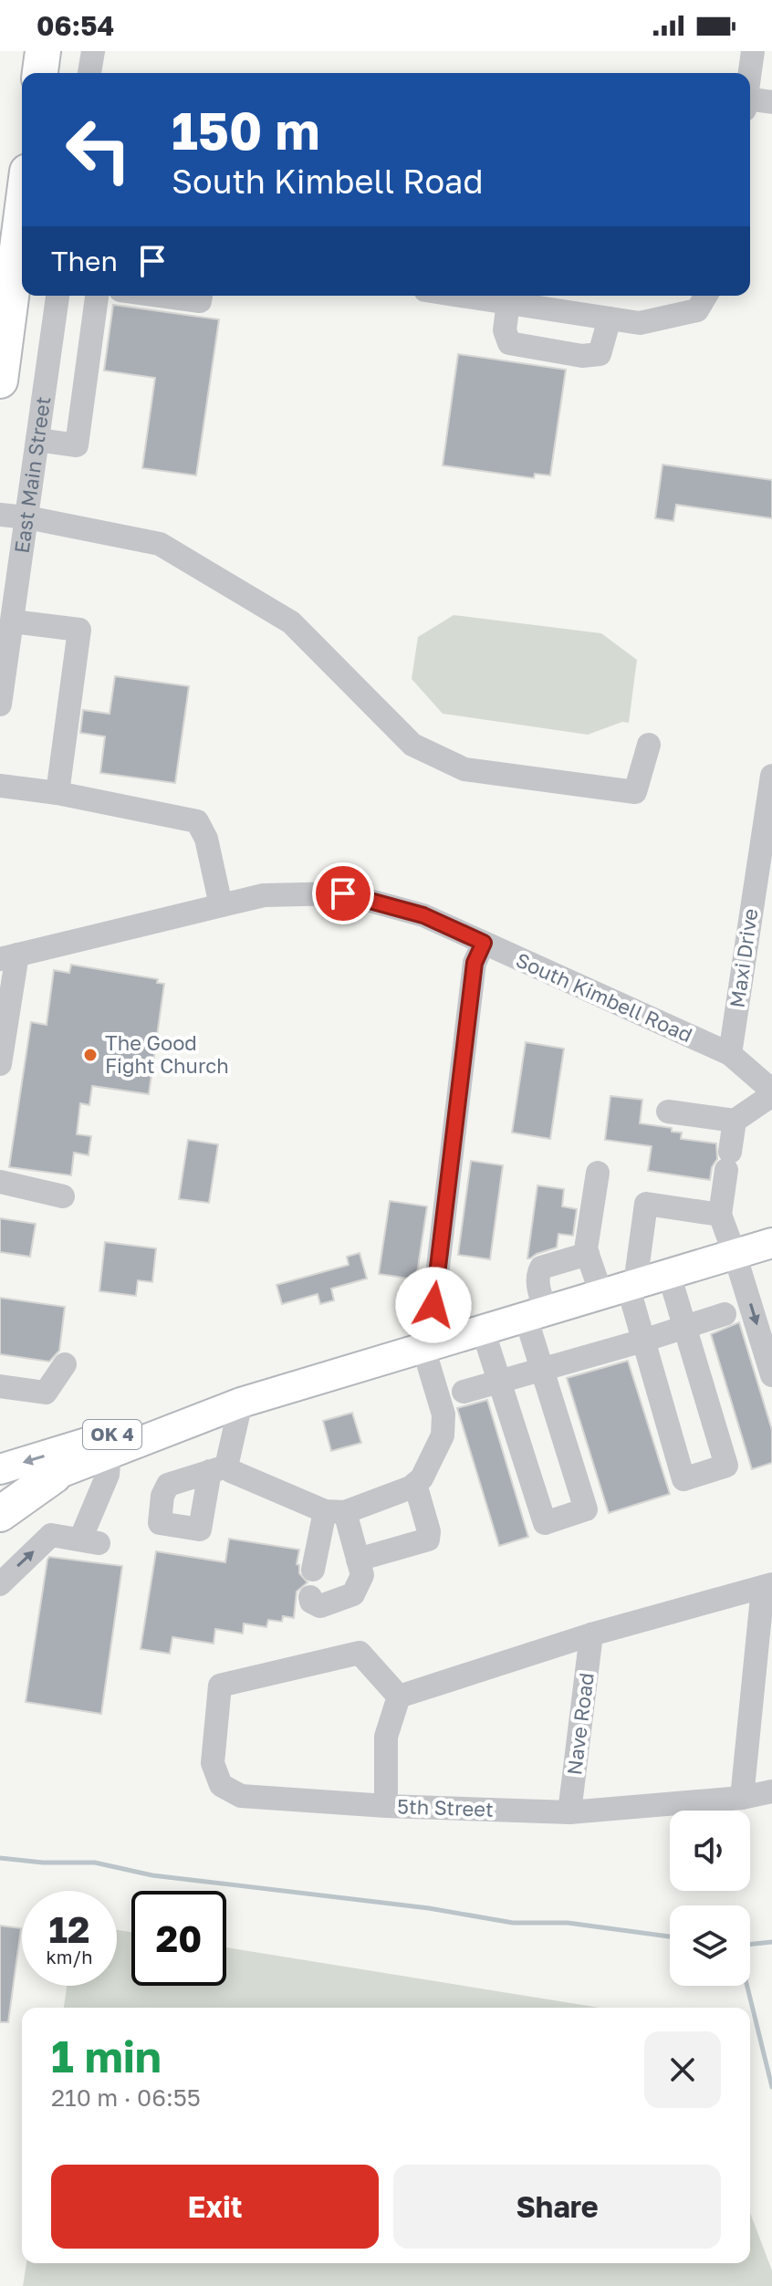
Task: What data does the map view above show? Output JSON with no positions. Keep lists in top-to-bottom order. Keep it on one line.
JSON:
{"streets":{"highway":["OK 4"],"street":["East Main Street","Maxi Drive","South Kimbell Road","Nave Road","5th Street"]},"crossings":[["Maxi Drive","South Kimbell Road"],["Nave Road","5th Street"]],"places":["The Good Fight Church"],"page":{"status":"06:54","turn":["150 m","South Kimbell Road"],"then":"Then","speed":"12 km/h","limit":"20","heading":["1 min","210 m · 06:55"],"buttons":["Exit","Share"]}}
